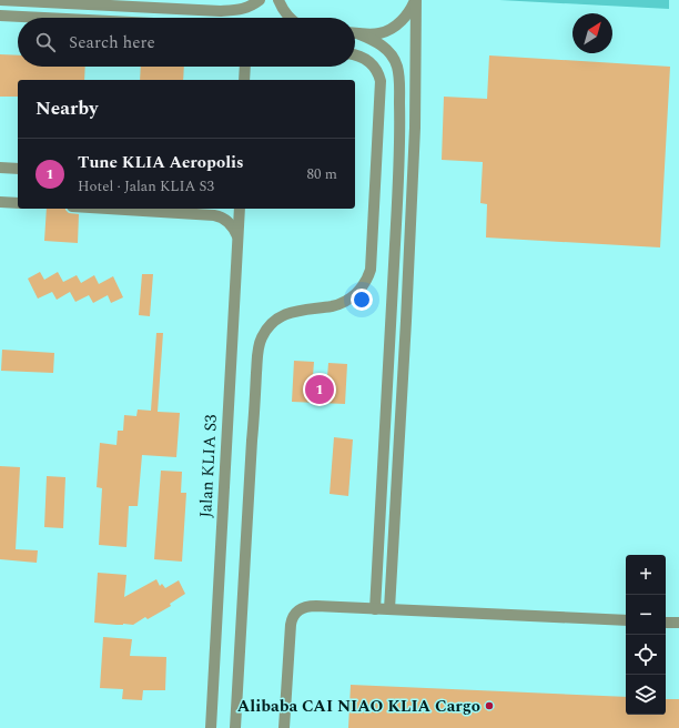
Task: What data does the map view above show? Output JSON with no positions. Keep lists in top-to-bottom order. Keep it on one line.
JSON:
{"streets":{"street":["Jalan KLIA S3"]},"places":["Alibaba CAI NIAO KLIA Cargo"],"north":"top right","page":{"search":"Search here","heading":"Nearby","list":[{"mark":"1","name":"Tune KLIA Aeropolis","note":"Hotel · Jalan KLIA S3","value":"80 m"}],"pins":"1","map_buttons":["+","−"]}}
